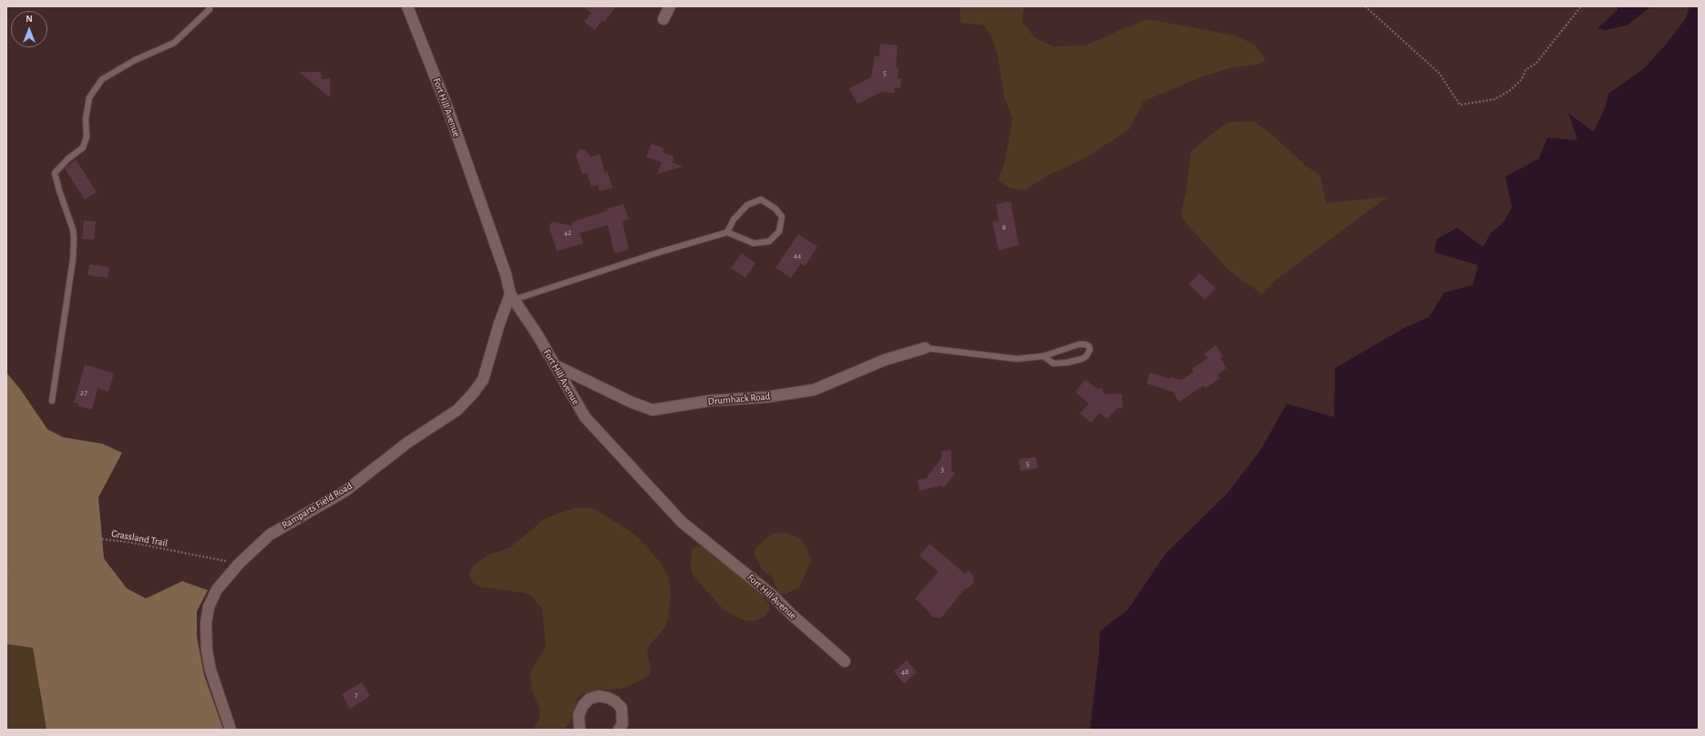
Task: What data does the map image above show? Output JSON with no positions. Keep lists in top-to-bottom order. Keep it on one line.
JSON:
{"streets":{"street":["Fort Hill Avenue","Drumhack Road","Ramparts Field Road"],"path":["Grassland Trail"]},"crossings":[["Fort Hill Avenue","Drumhack Road"],["Fort Hill Avenue","Ramparts Field Road"],["Ramparts Field Road","Grassland Trail"]],"house_numbers":["5","8","42","44","27","5","3","48","7"],"north":"top"}
